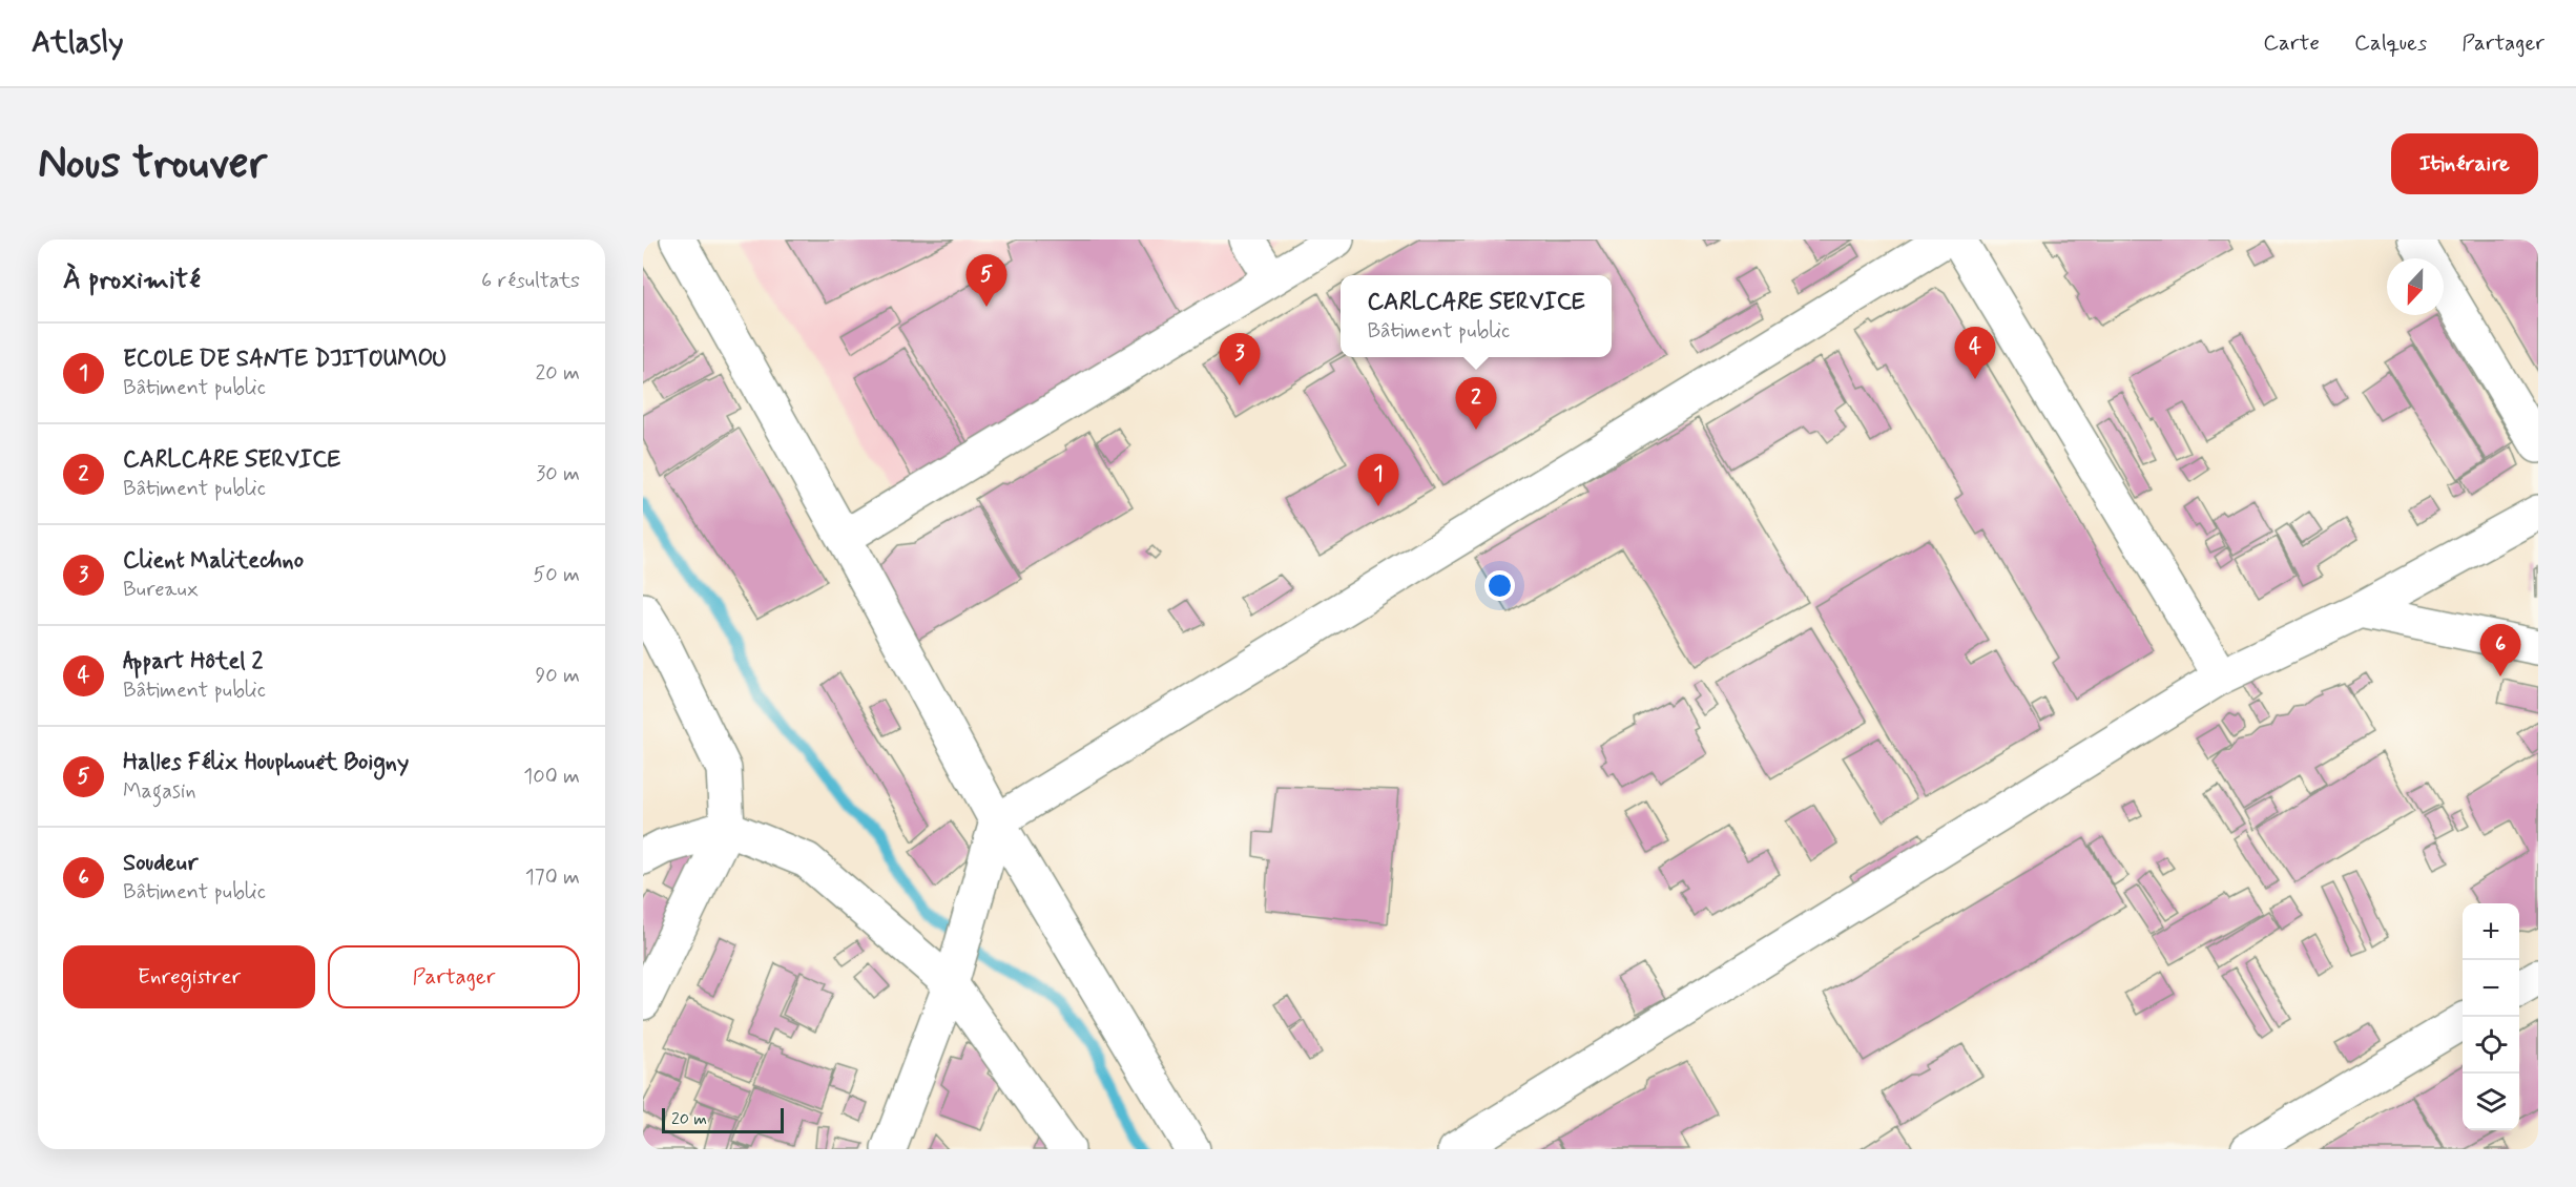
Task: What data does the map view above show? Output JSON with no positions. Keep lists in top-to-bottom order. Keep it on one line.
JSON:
{"scale_bar":"20 m","north":"bottom","page":{"header":"Atlasly","nav":["Carte","Calques","Partager"],"buttons":["Itinéraire",["Enregistrer","Partager"]],"title":"Nous trouver","heading":["À proximité","6 résultats"],"pins":["5","4","3","2","1","6"],"popup":["CARLCARE SERVICE","Bâtiment public"],"list":[{"mark":"1","name":"ECOLE DE SANTE DJITOUMOU","note":"Bâtiment public","value":"20 m"},{"mark":"2","name":"CARLCARE SERVICE","note":"Bâtiment public","value":"30 m"},{"mark":"3","name":"Client Malitechno","note":"Bureaux","value":"50 m"},{"mark":"4","name":"Appart Hôtel 2","note":"Bâtiment public","value":"90 m"},{"mark":"5","name":"Halles Félix Houphouët Boigny","note":"Magasin","value":"100 m"},{"mark":"6","name":"Soudeur","note":"Bâtiment public","value":"170 m"}],"map_buttons":["+","−"],"scale":"20 m"}}
